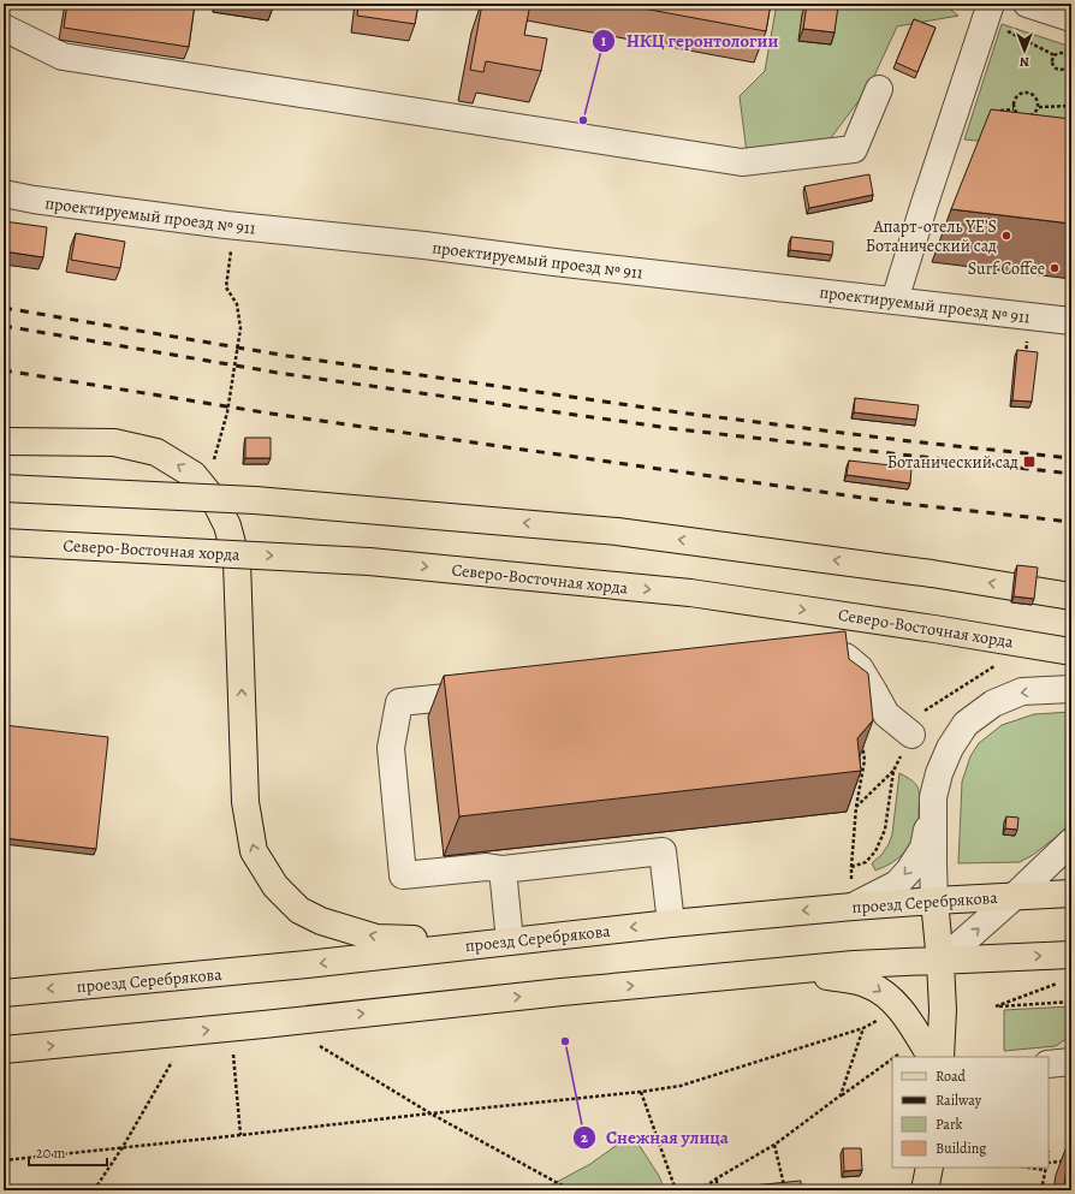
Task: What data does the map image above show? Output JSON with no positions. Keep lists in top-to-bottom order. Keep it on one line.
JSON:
{"streets":{"main road":["Северо-Восточная хорда","проезд Серебрякова"],"street":["проектируемый проезд № 911"]},"places":{"other":["НКЦ геронтологии","Апарт-отель YE’S Ботанический сад","Surf Coffee","Снежная улица"],"transit":["Ботанический сад"]},"legend":["Road","Railway","Park","Building"],"scale_bar":"20 m","north":"bottom"}
